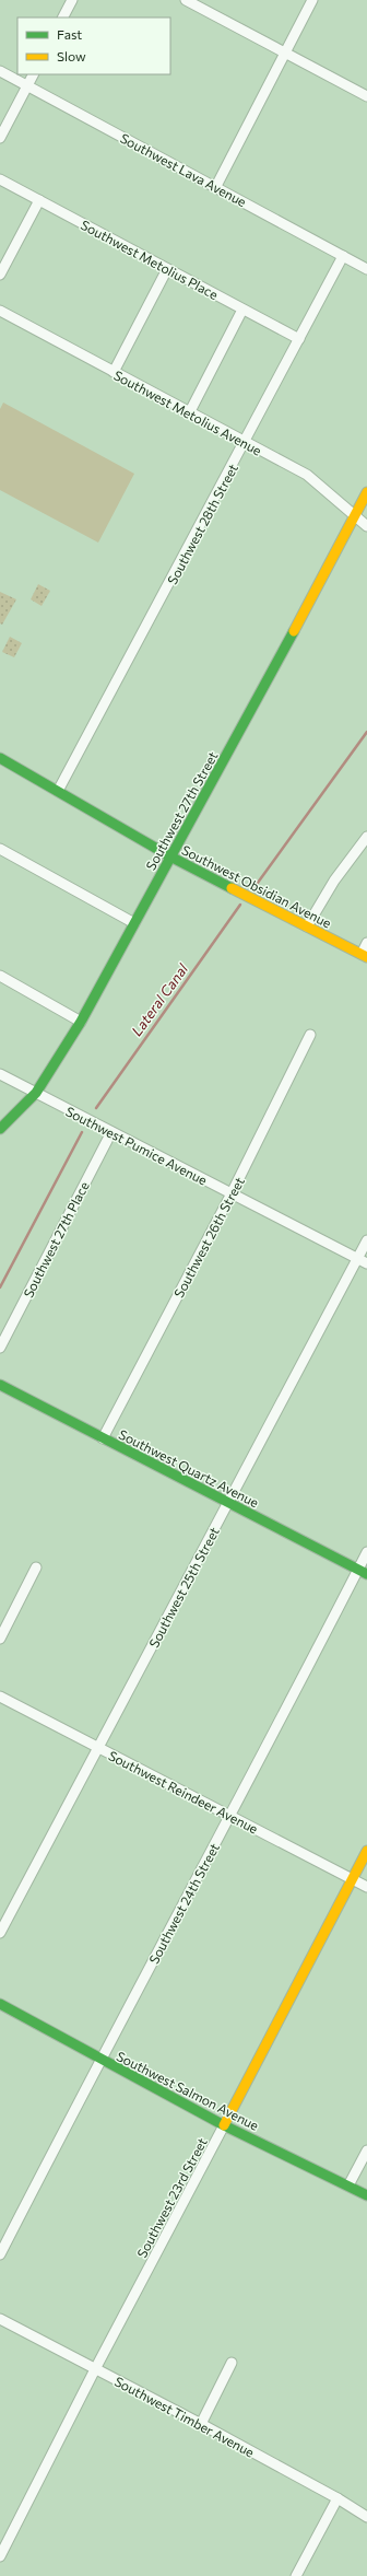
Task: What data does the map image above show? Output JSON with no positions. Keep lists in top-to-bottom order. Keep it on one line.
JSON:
{"streets":{"main road":["Southwest 27th Street","Southwest Obsidian Avenue","Southwest Quartz Avenue","Southwest Salmon Avenue","Southwest 23rd Street"],"street":["Southwest Lava Avenue","Southwest Metolius Place","Southwest Metolius Avenue","Southwest 28th Street","Southwest Pumice Avenue","Southwest 26th Street","Southwest 27th Place","Southwest 25th Street","Southwest Reindeer Avenue","Southwest 24th Street","Southwest Timber Avenue"]},"crossings":[["Southwest Lava Avenue","Southwest 28th Street"],["Southwest Metolius Place","Southwest 28th Street"],["Southwest Metolius Avenue","Southwest 28th Street"],["Southwest Metolius Avenue","Southwest 27th Street"],["Southwest 28th Street","Southwest Obsidian Avenue"],["Southwest 27th Street","Southwest Obsidian Avenue"],["Southwest 27th Street","Southwest Pumice Avenue"],["Southwest Pumice Avenue","Southwest 26th Street"],["Southwest Pumice Avenue","Southwest 27th Place"],["Southwest Pumice Avenue","Southwest 25th Street"],["Southwest 26th Street","Southwest Quartz Avenue"],["Southwest Quartz Avenue","Southwest 25th Street"],["Southwest Quartz Avenue","Southwest 24th Street"],["Southwest 25th Street","Southwest Reindeer Avenue"],["Southwest Reindeer Avenue","Southwest 24th Street"],["Southwest Reindeer Avenue","Southwest 23rd Street"],["Southwest 24th Street","Southwest Salmon Avenue"],["Southwest Salmon Avenue","Southwest 23rd Street"],["Southwest 23rd Street","Southwest Timber Avenue"]],"water":["Lateral Canal"],"legend":["Fast","Slow"]}
